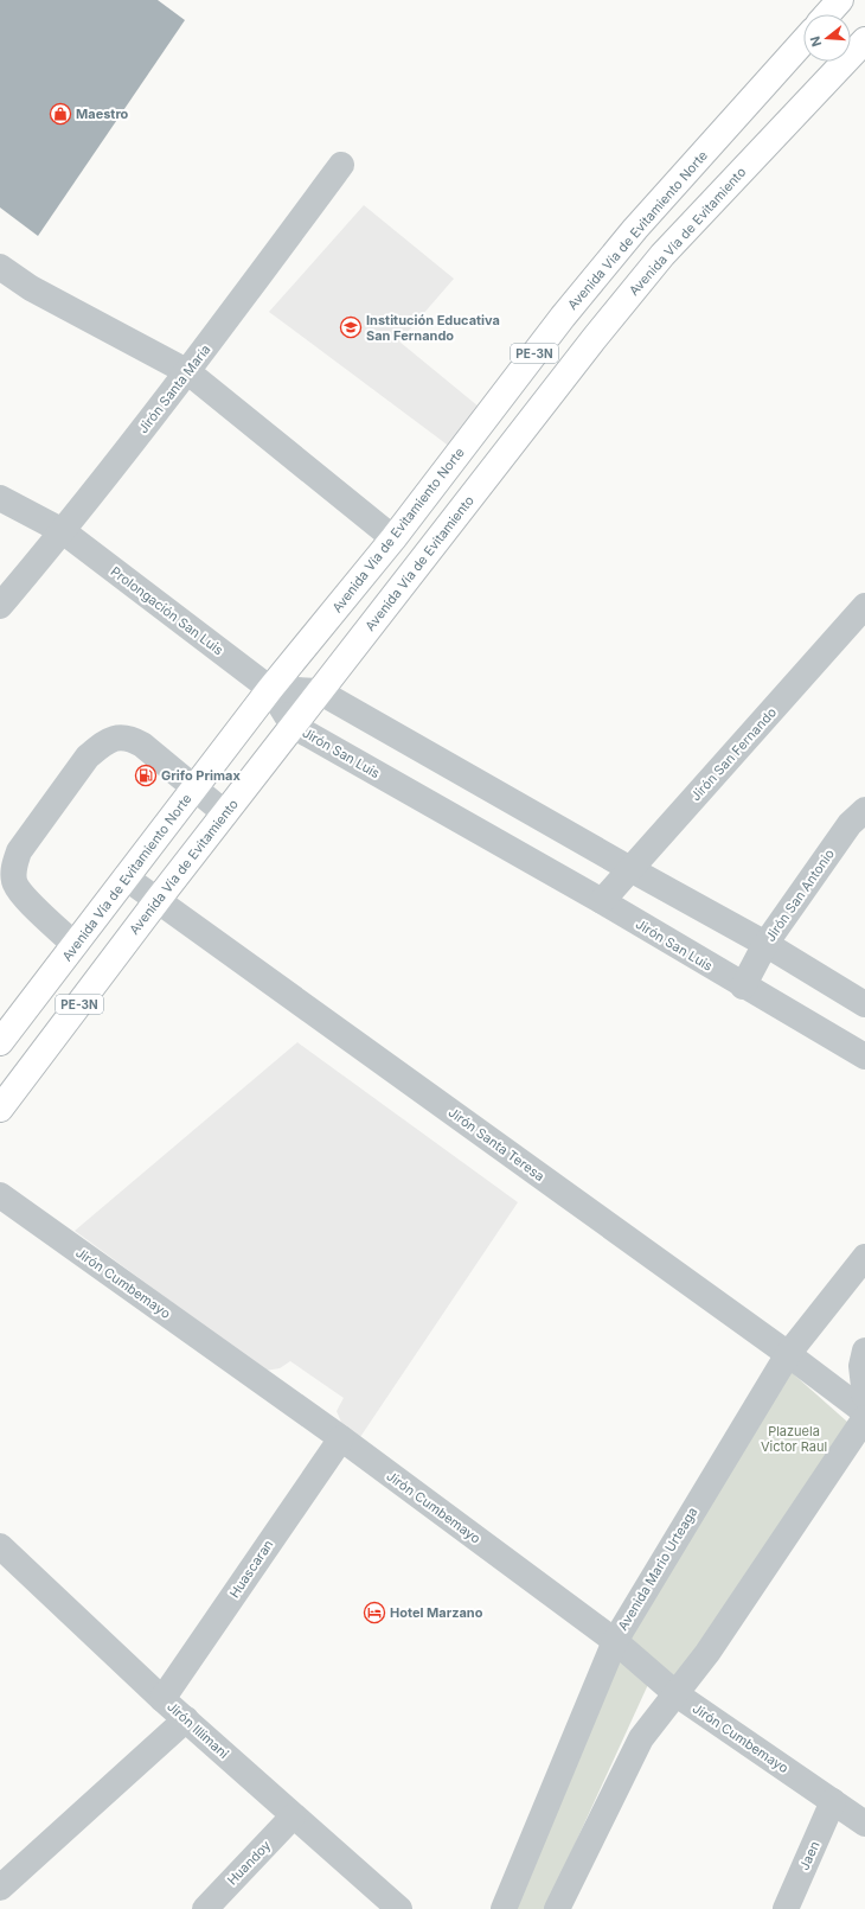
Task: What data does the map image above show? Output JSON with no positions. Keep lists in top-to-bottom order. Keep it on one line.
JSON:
{"streets":{"highway":["Avenida Vía de Evitamiento Norte","Avenida Vía de Evitamiento","PE-3N"],"street":["Jirón Santa María","Prolongación San Luis","Jirón San Luis","Jirón San Fernando","Jirón San Antonio","Jirón Santa Teresa","Jirón Cumbemayo","Huascaran","Avenida Mario Urteaga","Jirón Illimani","Jaen","Huandoy"]},"crossings":[["Avenida Vía de Evitamiento Norte","Prolongación San Luis"],["Avenida Vía de Evitamiento Norte","Jirón San Luis"],["Avenida Vía de Evitamiento Norte","Jirón Santa Teresa"],["Avenida Vía de Evitamiento","Jirón San Luis"],["Avenida Vía de Evitamiento","Jirón Santa Teresa"],["Jirón Santa María","Prolongación San Luis"],["Prolongación San Luis","Jirón San Luis"],["Jirón San Luis","Jirón San Fernando"],["Jirón San Luis","Jirón San Antonio"],["Jirón Santa Teresa","Avenida Mario Urteaga"],["Jirón Cumbemayo","Huascaran"],["Jirón Cumbemayo","Avenida Mario Urteaga"],["Jirón Cumbemayo","Jaen"],["Huascaran","Jirón Illimani"],["Jirón Illimani","Huandoy"]],"parks":["Plazuela Victor Raul"],"places":{"shop":["Maestro"],"school or university":["Institución Educativa San Fernando"],"fuel station":["Grifo Primax"],"hotel":["Hotel Marzano"]},"north":"left"}
